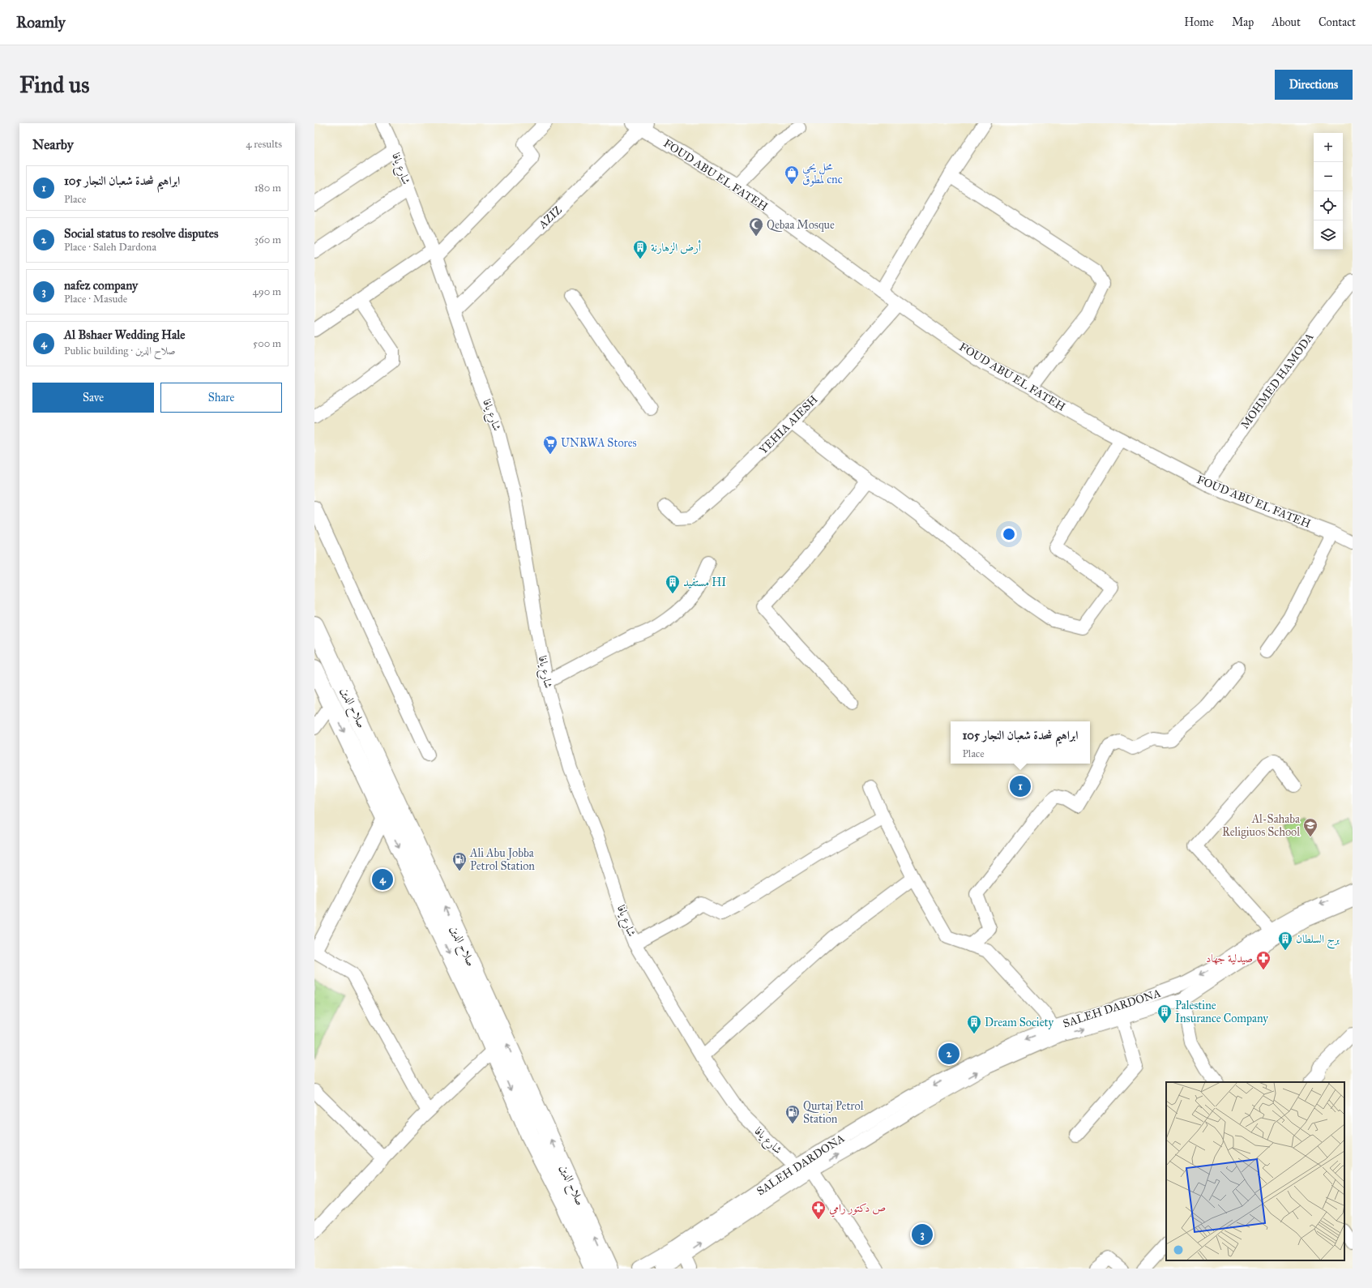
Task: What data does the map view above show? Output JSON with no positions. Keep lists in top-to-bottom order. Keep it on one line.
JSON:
{"streets":{"highway":["صلاح الدين"],"street":["شارع يافا","FOUD ABU EL FATEH","AZIZ","MOHMED HAMODA","YEHIA AIESH","SALEH DARDONA"]},"crossings":[["شارع يافا","AZIZ"],["شارع يافا","SALEH DARDONA"],["FOUD ABU EL FATEH","AZIZ"],["FOUD ABU EL FATEH","MOHMED HAMODA"],["FOUD ABU EL FATEH","YEHIA AIESH"]],"places":{"shop":["محل يحي لمطوق cnc"],"mosque":["Qebaa Mosque"],"building":["أرض الزهارنة","مستفيد HI","برج السلطان","Palestine Insurance Company","Dream Society"],"supermarket":["UNRWA Stores"],"school or university":["Al-Sahaba Religiuos School"],"fuel station":["Ali Abu Jobba Petrol Station","Qurtaj Petrol Station"],"pharmacy":["صيدلية جهاد","ص دكتور رامي"]},"page":{"header":"Roamly","nav":["Home","Map","About","Contact"],"buttons":["Directions",["Save","Share"]],"title":"Find us","heading":["Nearby","4 results"],"map_buttons":["+","−"],"list":[{"mark":"1","name":"ابراهيم شحدة شعبان النجار 105","note":"Place","value":"180 m"},{"mark":"2","name":"Social status to resolve disputes","note":"Place · Saleh Dardona","value":"360 m"},{"mark":"3","name":"nafez company","note":"Place · Masude","value":"490 m"},{"mark":"4","name":"Al Bshaer Wedding Hale","note":"Public building · صلاح الدين","value":"500 m"}],"popup":["ابراهيم شحدة شعبان النجار 105","Place"],"pins":["1","4","2","3"]}}
